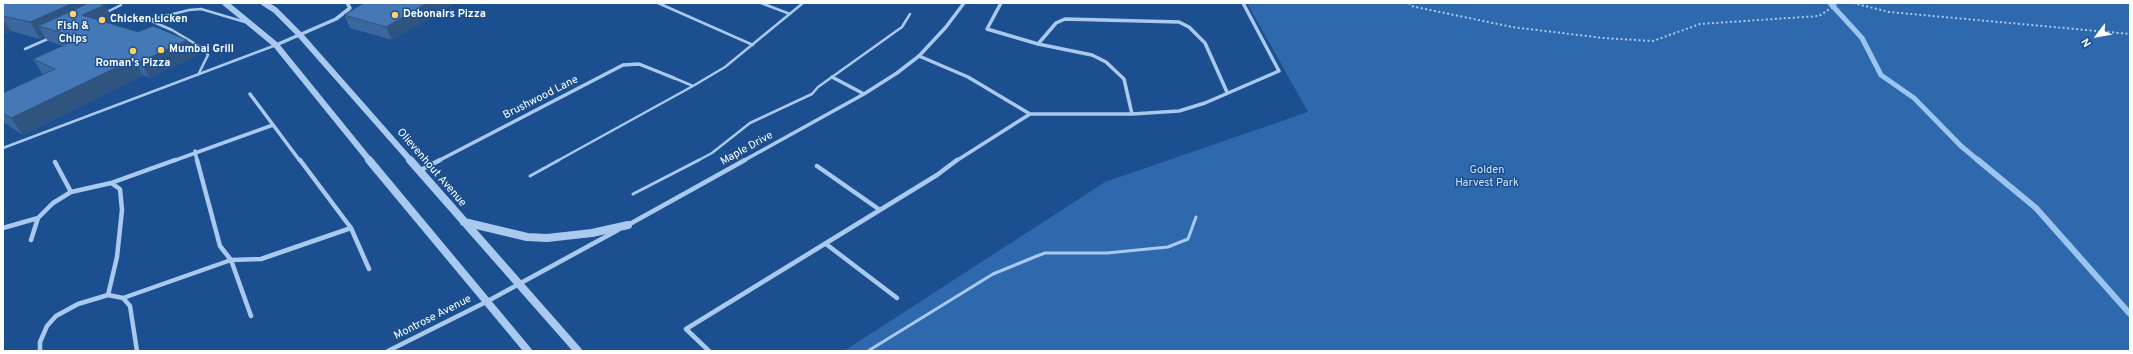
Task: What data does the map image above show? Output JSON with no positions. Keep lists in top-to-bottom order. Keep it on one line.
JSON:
{"streets":{"street":["Brushwood Lane","Maple Drive","Olievenhout Avenue","Montrose Avenue"]},"crossings":[["Brushwood Lane","Olievenhout Avenue"],["Maple Drive","Olievenhout Avenue"],["Maple Drive","Montrose Avenue"],["Olievenhout Avenue","Montrose Avenue"]],"parks":["Golden Harvest Park"],"places":["Fish & Chips","Debonairs Pizza","Chicken Licken","Mumbai Grill","Roman's Pizza"],"north":"bottom left"}
